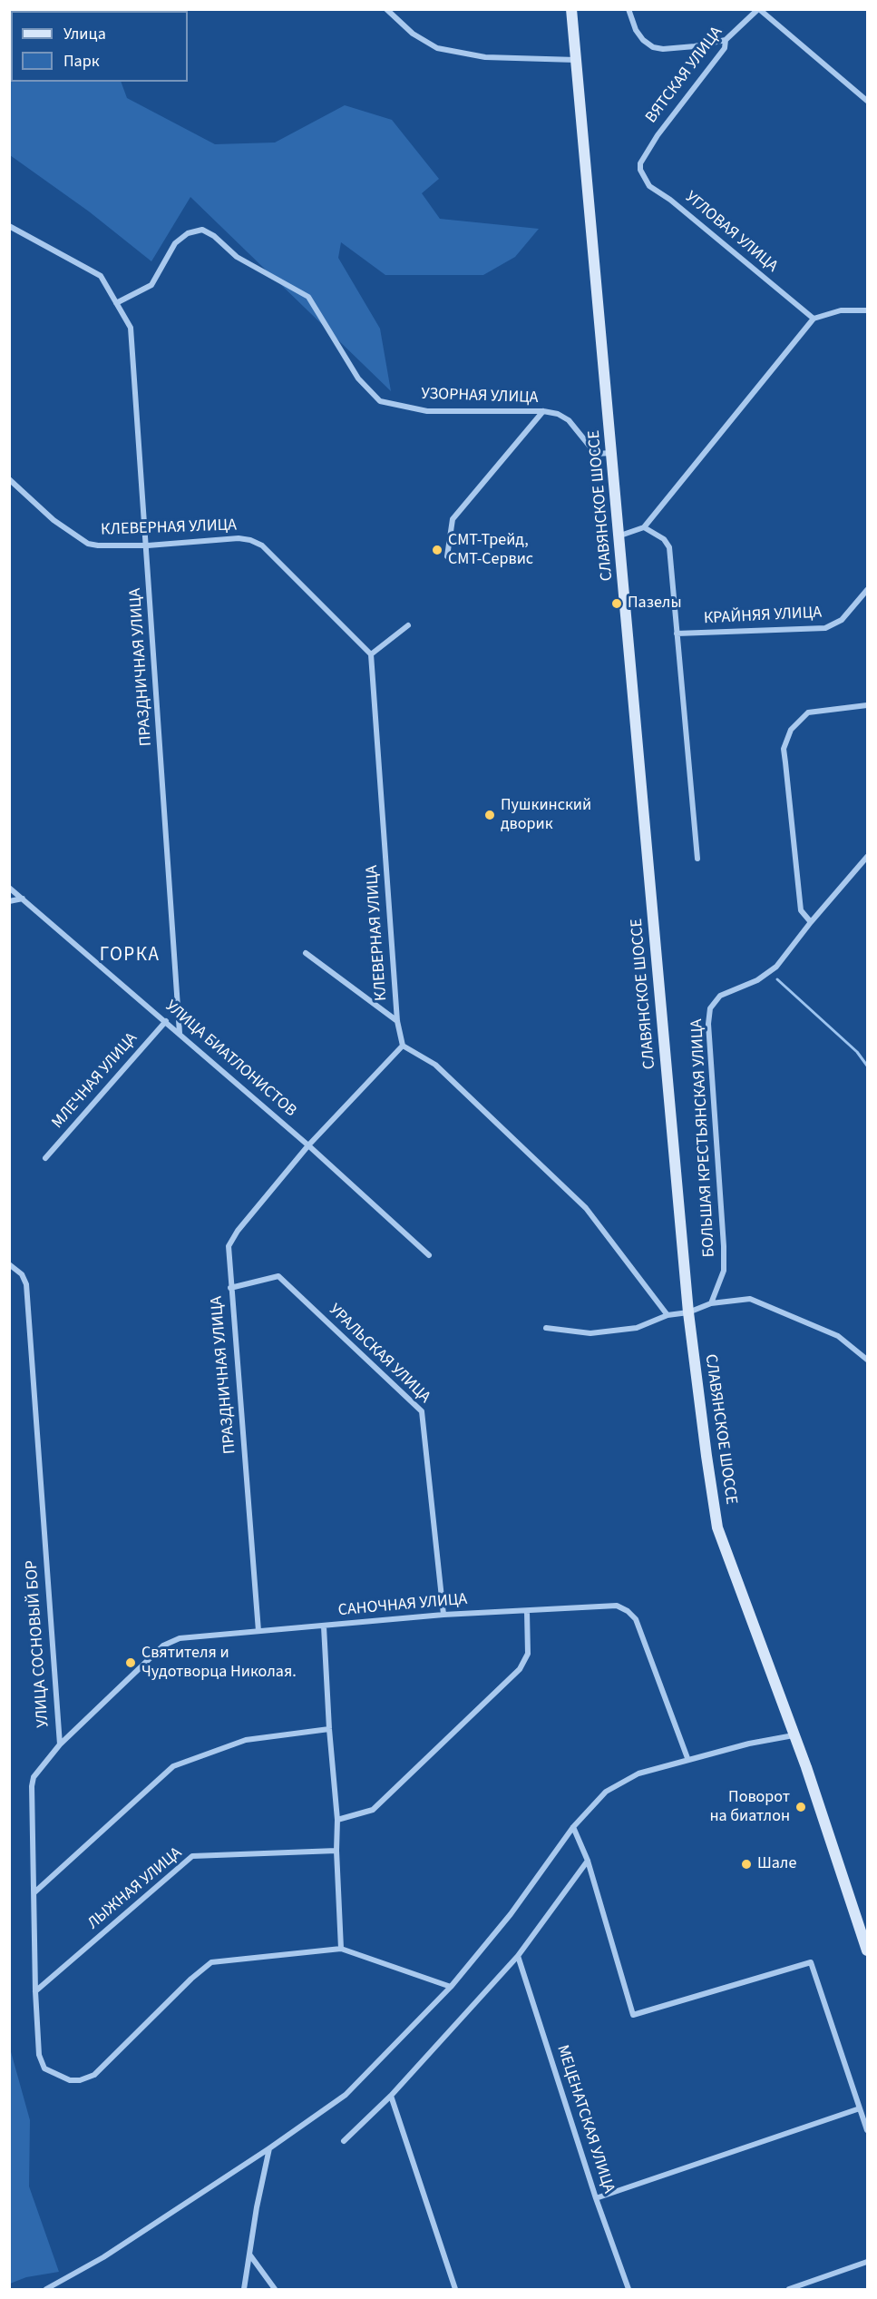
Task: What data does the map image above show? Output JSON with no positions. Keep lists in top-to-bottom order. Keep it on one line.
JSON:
{"streets":{"main road":["СЛАВЯНСКОЕ ШОССЕ"],"street":["ВЯТСКАЯ УЛИЦА","УГЛОВАЯ УЛИЦА","УЗОРНАЯ УЛИЦА","КЛЕВЕРНАЯ УЛИЦА","КРАЙНЯЯ УЛИЦА","ПРАЗДНИЧНАЯ УЛИЦА","УЛИЦА БИАТЛОНИСТОВ","МЛЕЧНАЯ УЛИЦА","БОЛЬШАЯ КРЕСТЬЯНСКАЯ УЛИЦА","УРАЛЬСКАЯ УЛИЦА","САНОЧНАЯ УЛИЦА","УЛИЦА СОСНОВЫЙ БОР","ЛЫЖНАЯ УЛИЦА","МЕЦЕНАТСКАЯ УЛИЦА"]},"crossings":[["ВЯТСКАЯ УЛИЦА","УГЛОВАЯ УЛИЦА"],["УЗОРНАЯ УЛИЦА","СЛАВЯНСКОЕ ШОССЕ"],["УЗОРНАЯ УЛИЦА","ПРАЗДНИЧНАЯ УЛИЦА"],["КЛЕВЕРНАЯ УЛИЦА","ПРАЗДНИЧНАЯ УЛИЦА"],["ПРАЗДНИЧНАЯ УЛИЦА","УЛИЦА БИАТЛОНИСТОВ"],["ПРАЗДНИЧНАЯ УЛИЦА","УРАЛЬСКАЯ УЛИЦА"],["ПРАЗДНИЧНАЯ УЛИЦА","САНОЧНАЯ УЛИЦА"],["УЛИЦА БИАТЛОНИСТОВ","МЛЕЧНАЯ УЛИЦА"],["УРАЛЬСКАЯ УЛИЦА","САНОЧНАЯ УЛИЦА"],["САНОЧНАЯ УЛИЦА","УЛИЦА СОСНОВЫЙ БОР"],["УЛИЦА СОСНОВЫЙ БОР","ЛЫЖНАЯ УЛИЦА"]],"districts":["ГОРКА"],"places":["СМТ-Трейд, СМТ-Сервис","Пазелы","Пушкинский дворик","Святителя и Чудотворца Николая.","Поворот на биатлон","Шале"],"legend":["Улица","Парк"]}
